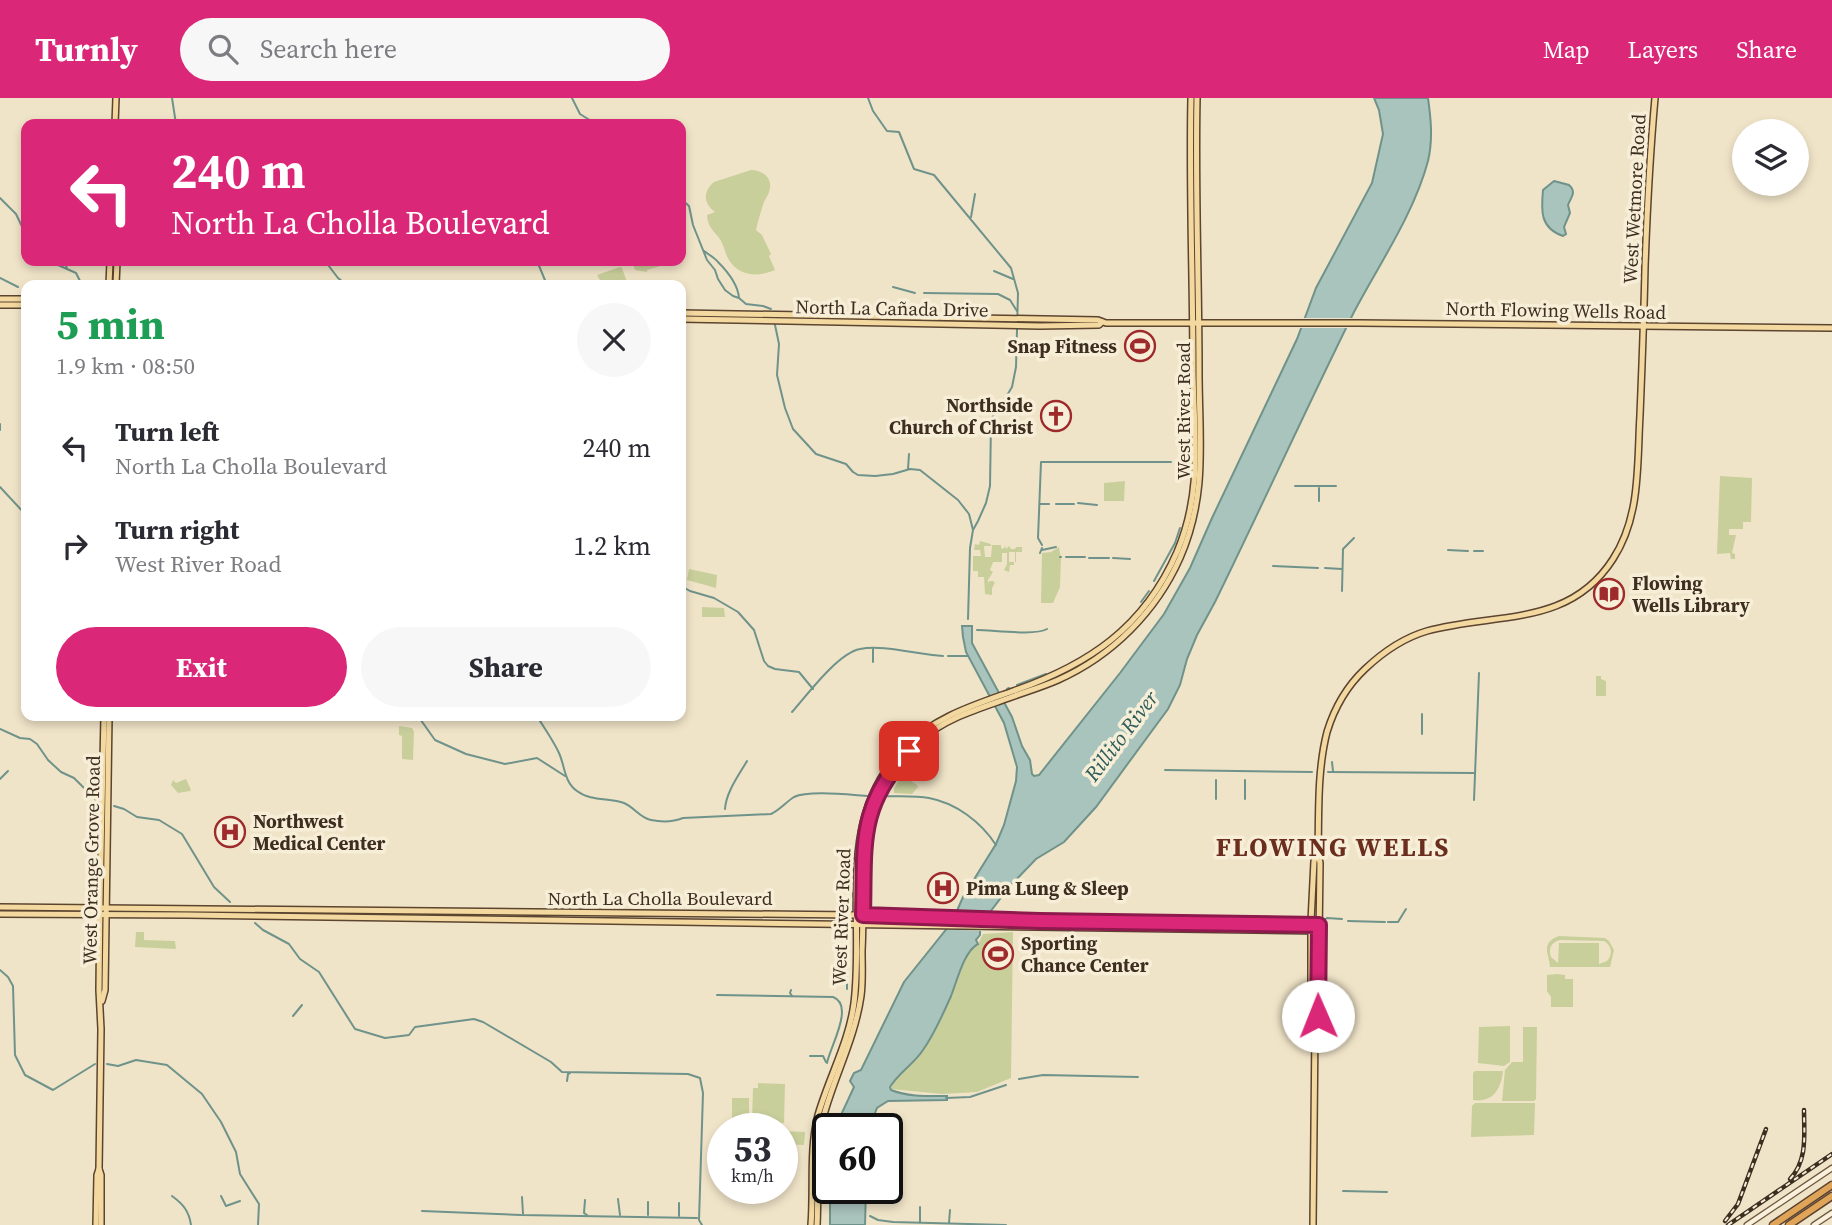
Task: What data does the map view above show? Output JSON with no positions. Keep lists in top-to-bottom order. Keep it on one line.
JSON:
{"streets":{"main road":["West Wetmore Road","North La Cañada Drive","North Flowing Wells Road","West River Road","West Orange Grove Road","North La Cholla Boulevard"]},"crossings":[["West Wetmore Road","North Flowing Wells Road"],["North La Cañada Drive","North Flowing Wells Road"],["North La Cañada Drive","West River Road"],["West River Road","North La Cholla Boulevard"],["West Orange Grove Road","North La Cholla Boulevard"]],"districts":["FLOWING WELLS"],"water":["Rillito River"],"places":{"sports":["Snap Fitness","Sporting Chance Center"],"church":["Northside Church of Christ"],"library":["Flowing Wells Library"],"hospital":["Northwest Medical Center","Pima Lung & Sleep"]},"page":{"header":"Turnly","search":"Search here","nav":["Map","Layers","Share"],"turn":["240 m","North La Cholla Boulevard"],"heading":["5 min","1.9 km · 08:50"],"list":[{"name":"Turn left","note":"North La Cholla Boulevard","value":"240 m"},{"name":"Turn right","note":"West River Road","value":"1.2 km"}],"buttons":["Exit","Share"],"speed":"53 km/h","limit":"60"}}
